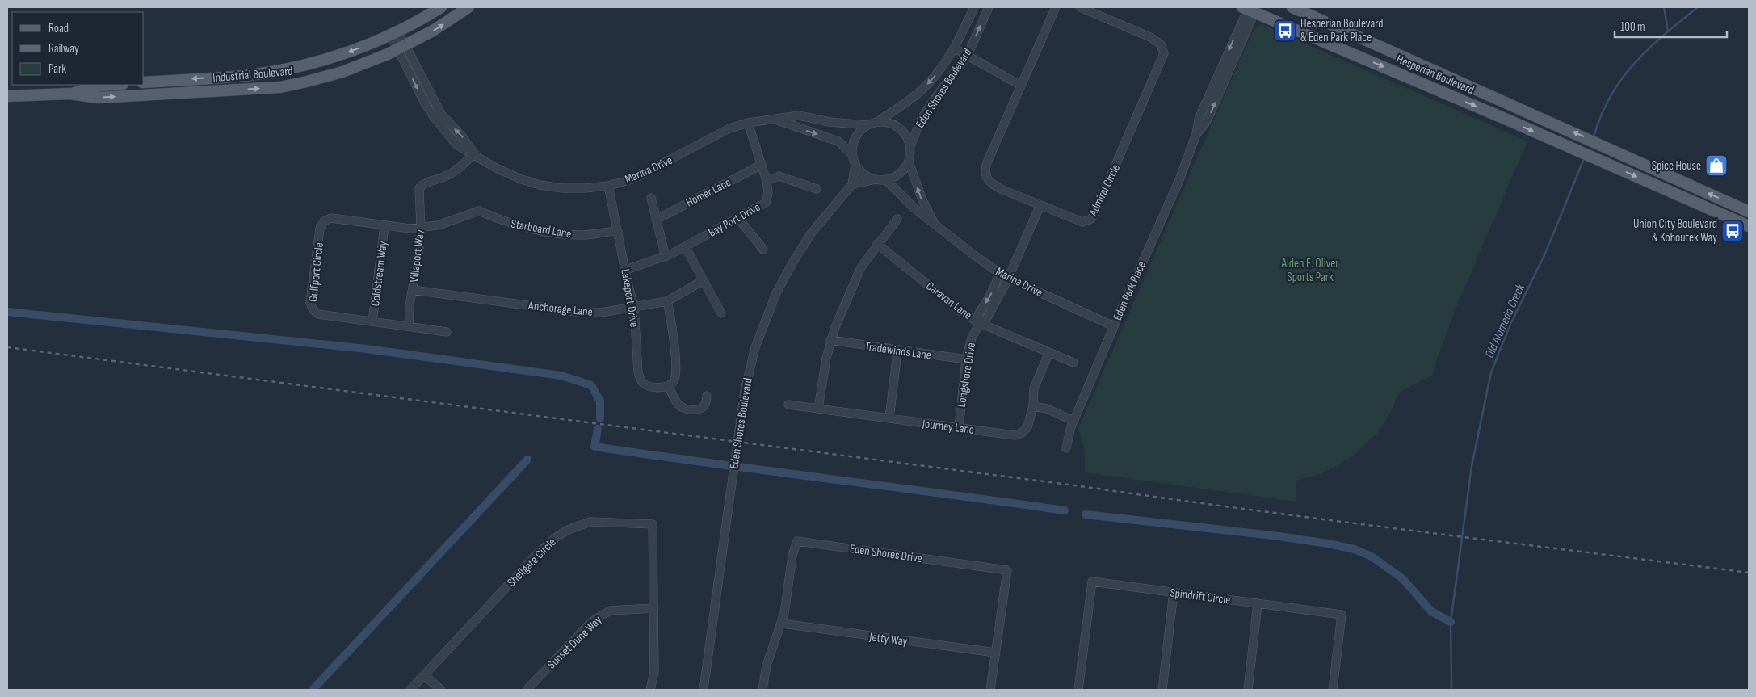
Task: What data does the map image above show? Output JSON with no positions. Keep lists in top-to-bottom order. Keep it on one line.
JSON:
{"streets":{"main road":["Industrial Boulevard","Hesperian Boulevard"],"street":["Eden Shores Boulevard","Marina Drive","Admiral Circle","Homer Lane","Bay Port Drive","Starboard Lane","Villaport Way","Gulfport Circle","Coldstream Way","Eden Park Place","Lakeport Drive","Caravan Lane","Anchorage Lane","Tradewinds Lane","Longshore Drive","Journey Lane","Eden Shores Drive","Shellgate Circle","Spindrift Circle","Jetty Way","Sunset Dune Way"]},"crossings":[["Industrial Boulevard","Marina Drive"],["Hesperian Boulevard","Eden Park Place"],["Eden Shores Boulevard","Marina Drive"],["Marina Drive","Bay Port Drive"],["Marina Drive","Villaport Way"],["Marina Drive","Eden Park Place"],["Marina Drive","Lakeport Drive"],["Marina Drive","Longshore Drive"],["Admiral Circle","Longshore Drive"],["Homer Lane","Bay Port Drive"],["Bay Port Drive","Lakeport Drive"],["Starboard Lane","Villaport Way"],["Starboard Lane","Gulfport Circle"],["Starboard Lane","Lakeport Drive"],["Villaport Way","Gulfport Circle"],["Villaport Way","Anchorage Lane"],["Gulfport Circle","Coldstream Way"],["Lakeport Drive","Anchorage Lane"],["Caravan Lane","Longshore Drive"],["Caravan Lane","Journey Lane"],["Tradewinds Lane","Longshore Drive"],["Longshore Drive","Journey Lane"],["Eden Shores Drive","Jetty Way"],["Shellgate Circle","Sunset Dune Way"]],"water":["Old Alameda Creek"],"parks":["Alden E. Oliver Sports Park"],"places":{"bus stop":["Hesperian Boulevard & Eden Park Place","Union City Boulevard & Kohoutek Way"],"shop":["Spice House"]},"legend":["Road","Railway","Park"],"scale_bar":"100 m"}
